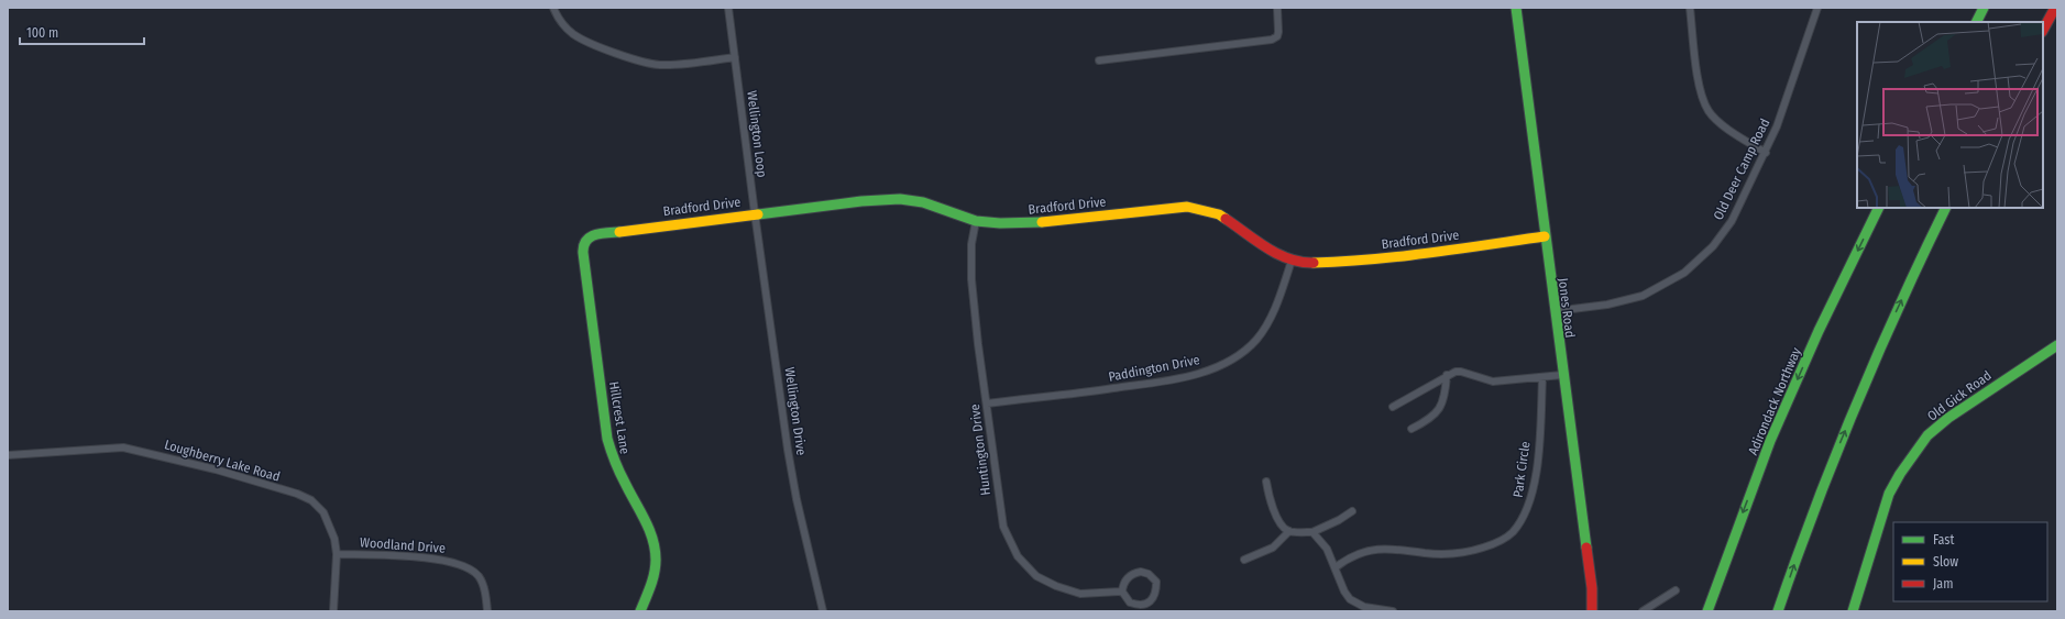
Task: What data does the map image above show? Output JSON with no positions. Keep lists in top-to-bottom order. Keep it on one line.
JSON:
{"streets":{"main road":["Bradford Drive","Jones Road","Old Gick Road","Adirondack Northway","Hillcrest Lane"],"street":["Wellington Loop","Old Deer Camp Road","Paddington Drive","Wellington Drive","Huntington Drive","Loughberry Lake Road","Park Circle","Woodland Drive"]},"crossings":[["Wellington Loop","Bradford Drive"],["Wellington Loop","Wellington Drive"],["Old Deer Camp Road","Jones Road"],["Bradford Drive","Jones Road"],["Bradford Drive","Paddington Drive"],["Bradford Drive","Wellington Drive"],["Bradford Drive","Hillcrest Lane"],["Bradford Drive","Huntington Drive"],["Paddington Drive","Huntington Drive"],["Loughberry Lake Road","Woodland Drive"]],"legend":["Fast","Slow","Jam"],"scale_bar":"100 m"}
